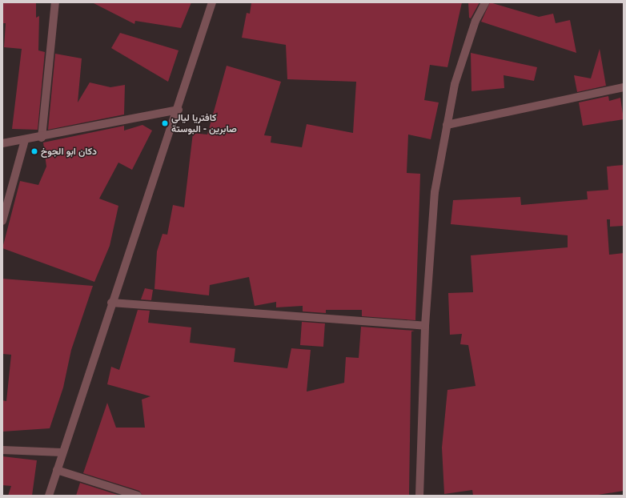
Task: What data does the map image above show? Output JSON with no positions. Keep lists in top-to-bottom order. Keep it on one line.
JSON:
{"places":["كافتريا ليالي صابرين - البوستة","دكان ابو الجوخ"]}
